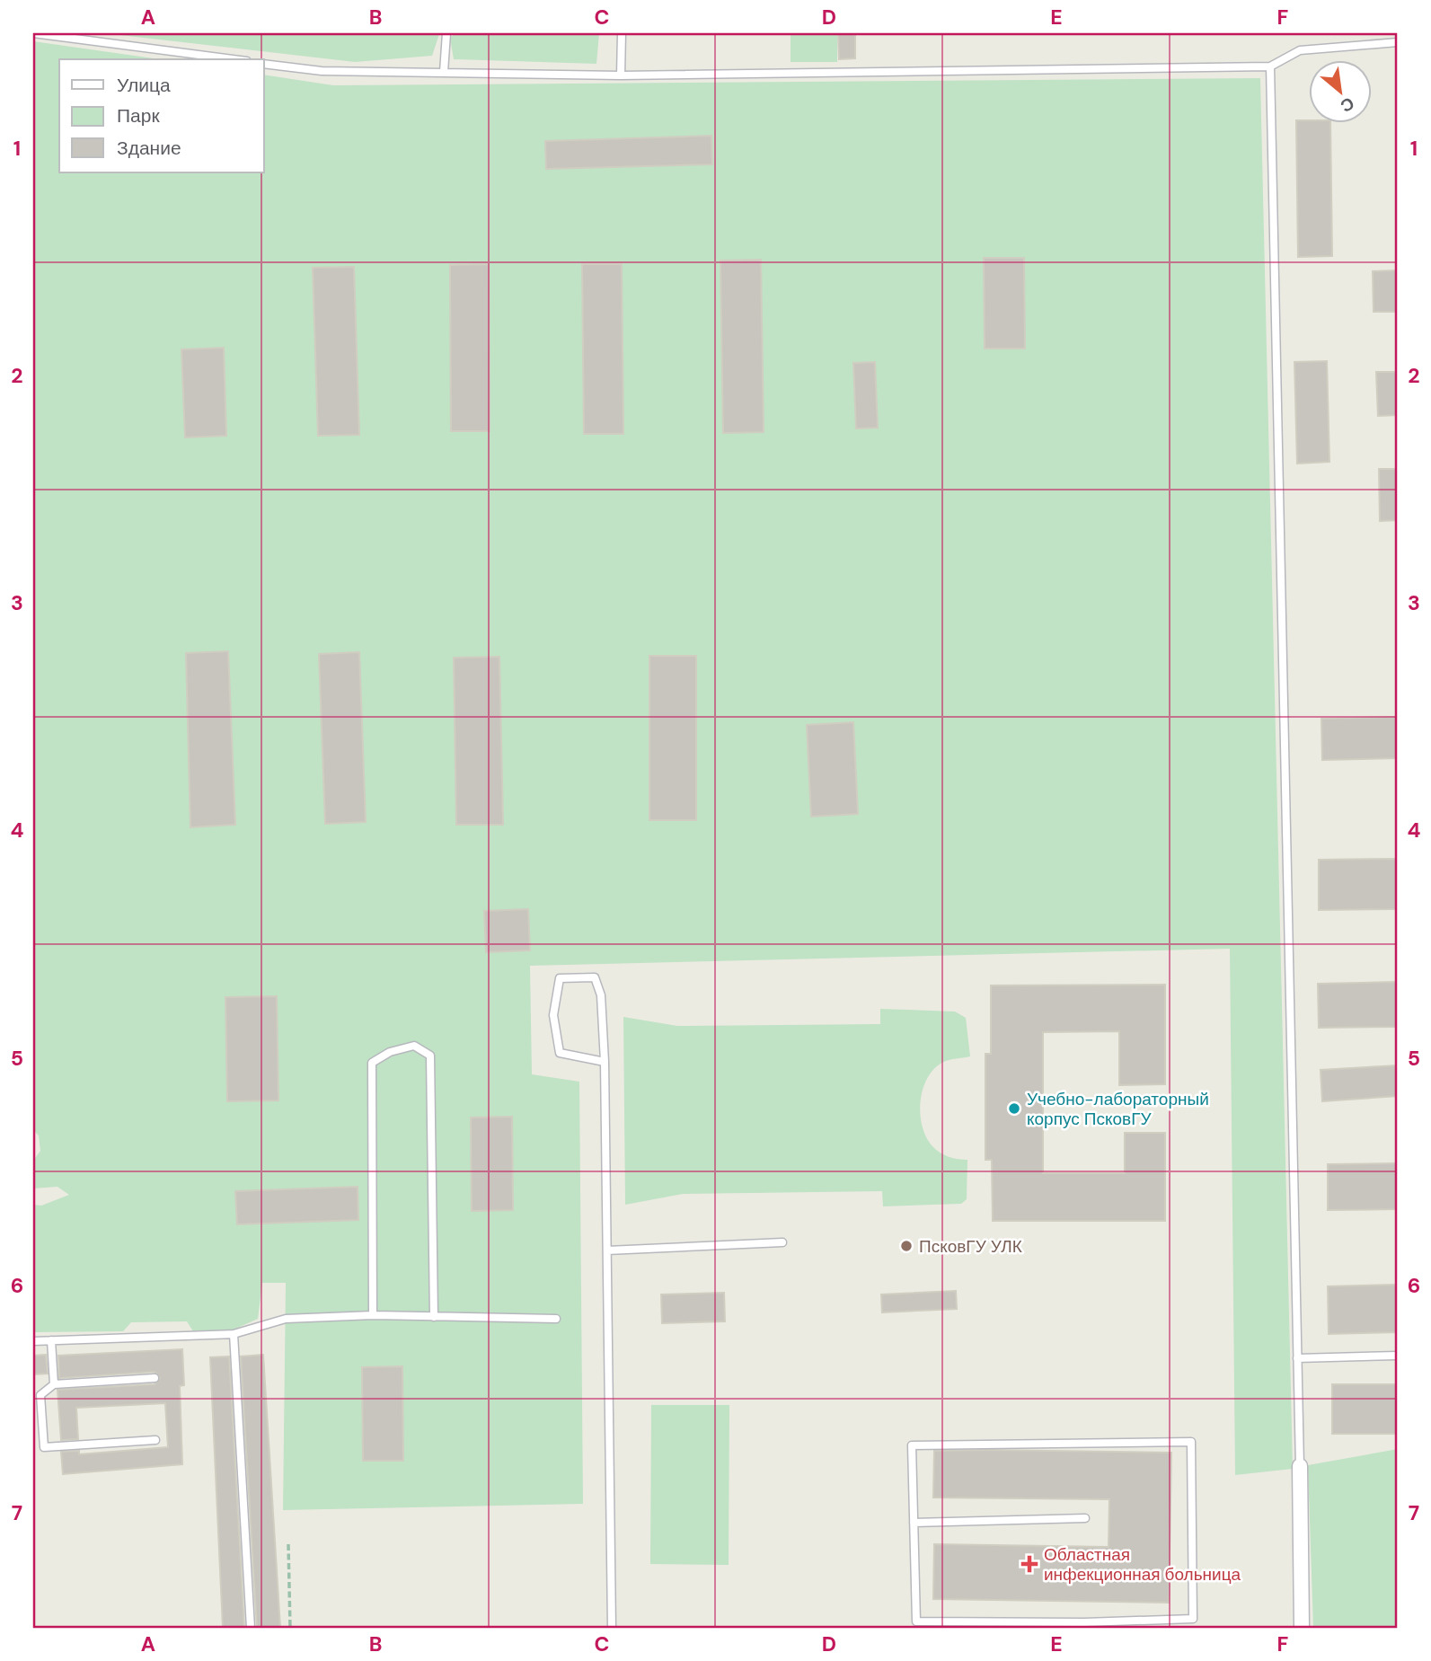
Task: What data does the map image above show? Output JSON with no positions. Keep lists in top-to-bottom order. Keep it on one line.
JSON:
{"places":{"other":["Учебно-лабораторный корпус ПсковГУ","ПсковГУ УЛК"],"health":["Областная инфекционная больница"]},"legend":["Улица","Парк","Здание"],"north":"bottom right","grid":{"columns":["A","B","C","D","E","F"],"rows":["1","2","3","4","5","6","7"]}}
